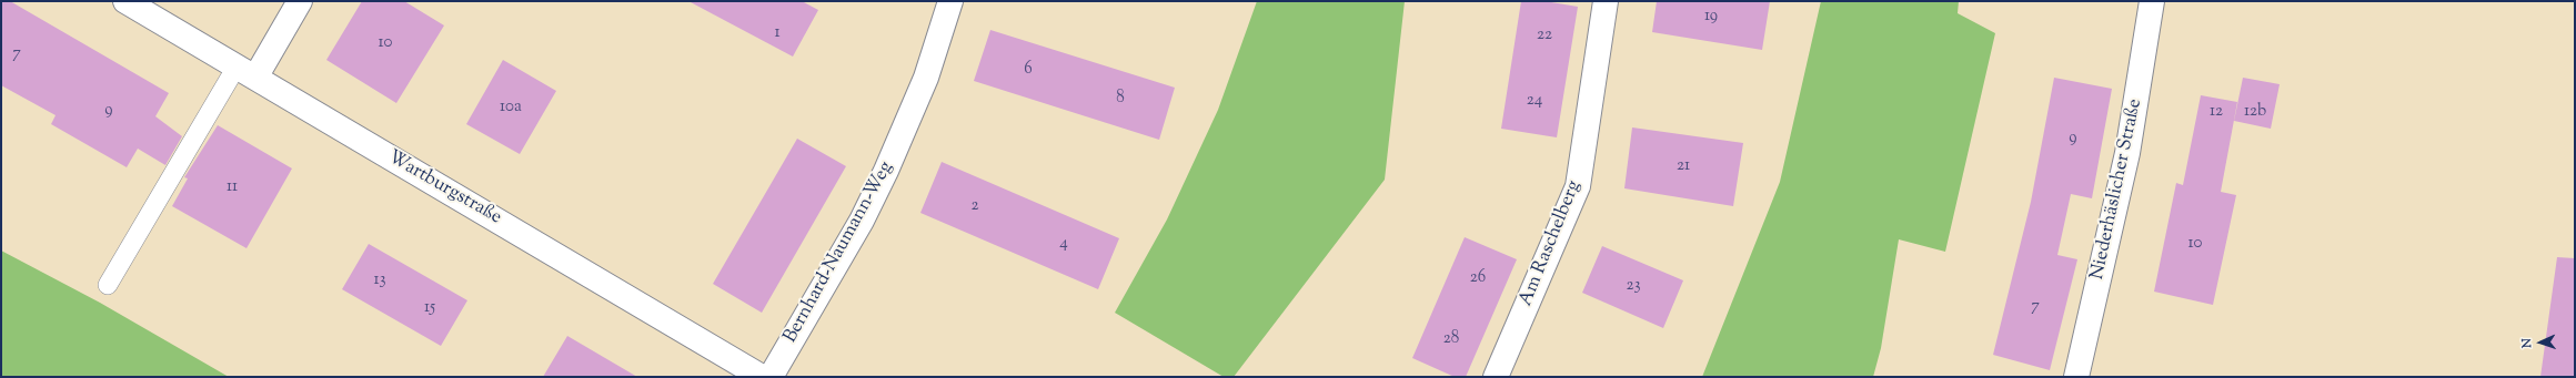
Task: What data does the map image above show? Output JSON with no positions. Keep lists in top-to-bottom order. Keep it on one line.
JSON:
{"streets":{"street":["Wartburgstraße","Niederhäslicher Straße","Am Raschelberg","Bernhard-Naumann-Weg"]},"house_numbers":["19","1","22","10","7","6","8","24","10a","9","12","12b","9","21","11","2","4","10","26","13","23","7","15","28"],"north":"left"}
